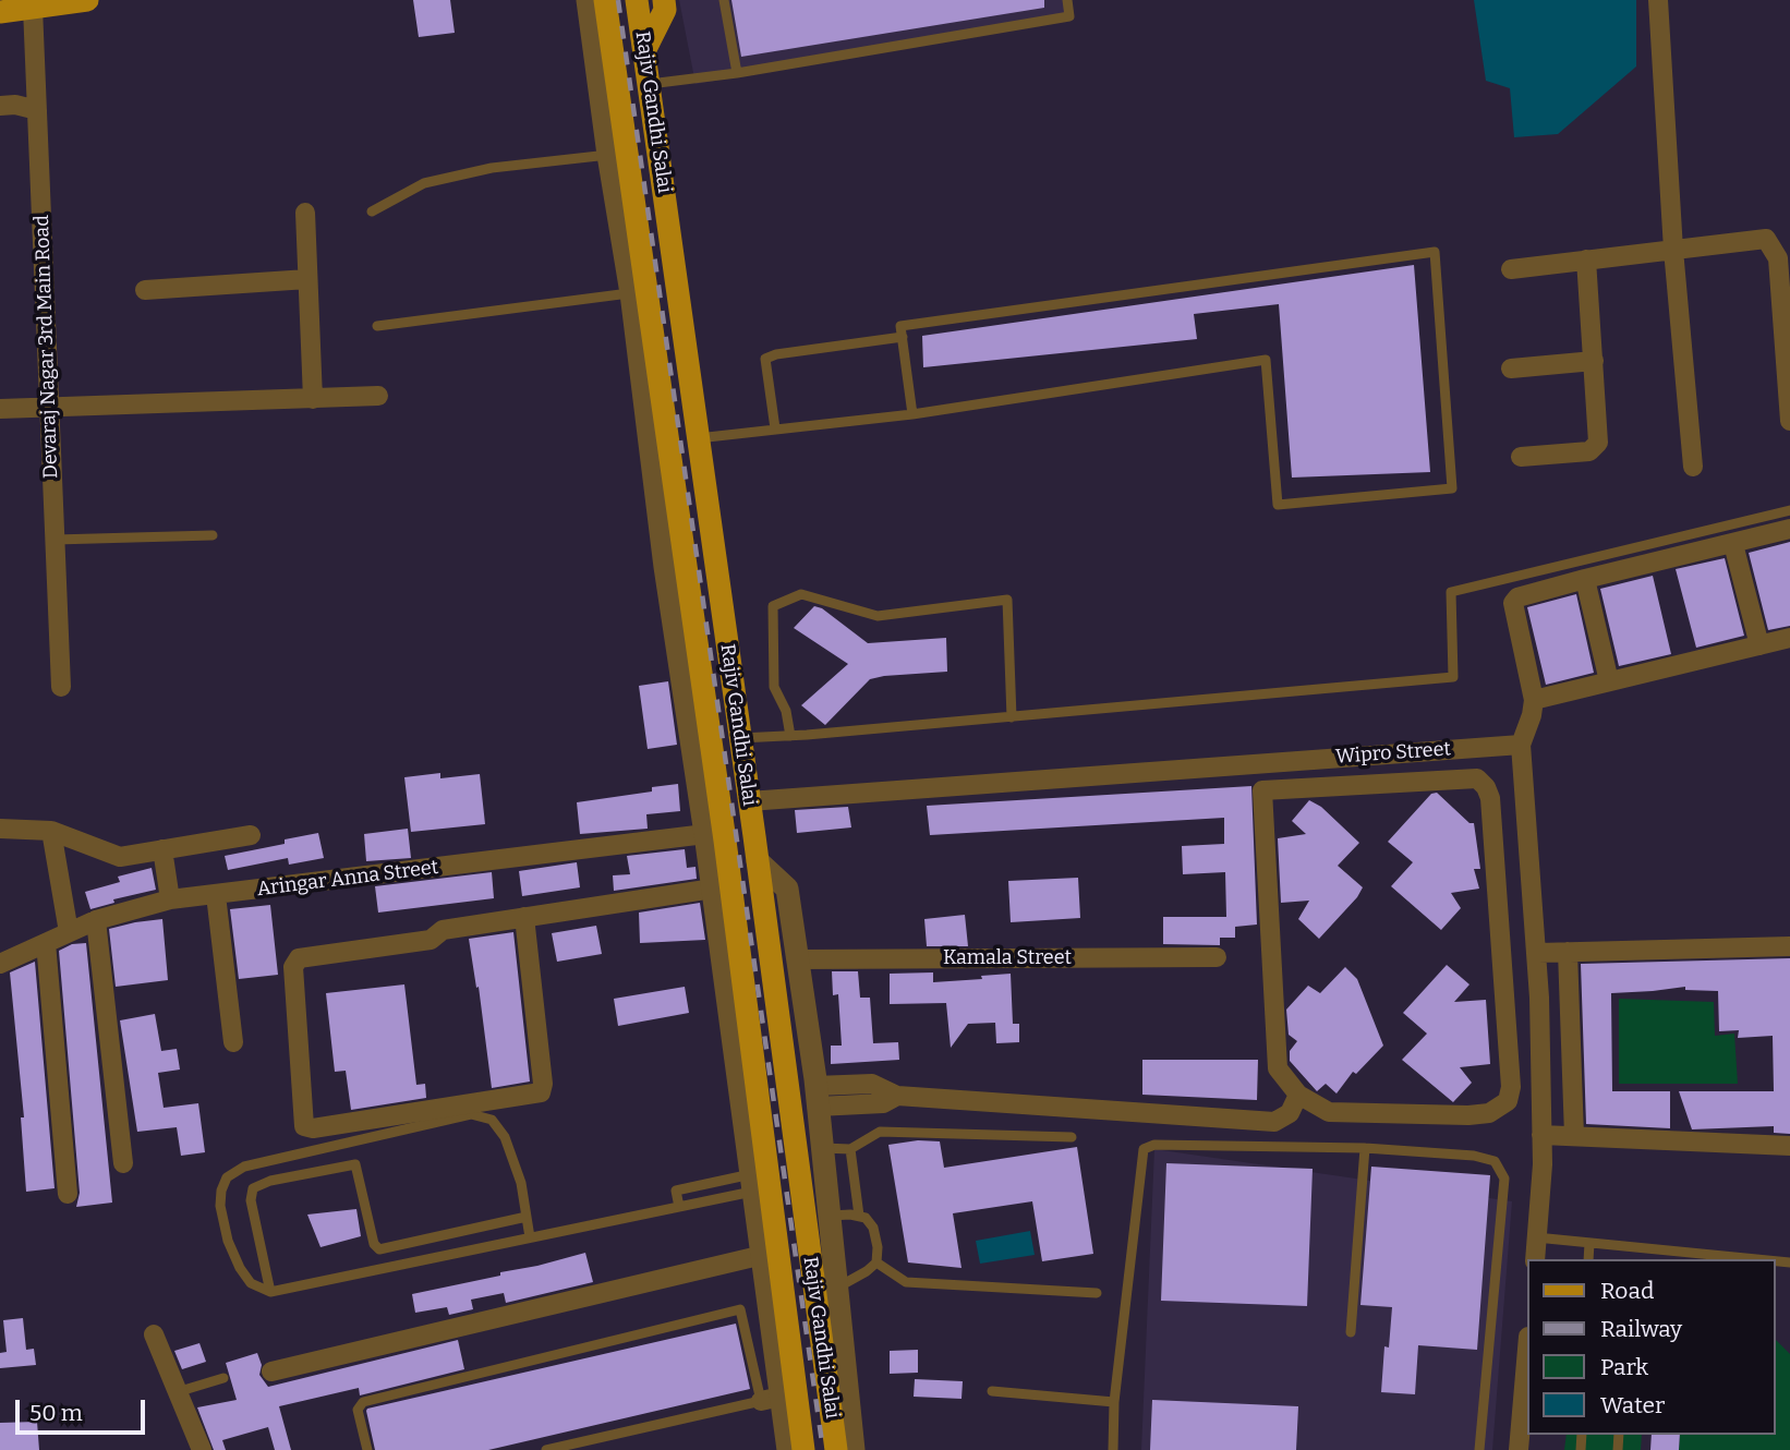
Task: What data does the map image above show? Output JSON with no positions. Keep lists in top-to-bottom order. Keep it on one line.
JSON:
{"streets":{"main road":["Rajiv Gandhi Salai"],"street":["Devaraj Nagar 3rd Main Road","Wipro Street","Aringar Anna Street","Kamala Street"]},"crossings":[["Rajiv Gandhi Salai","Wipro Street"]],"legend":["Road","Railway","Park","Water"],"scale_bar":"50 m"}
